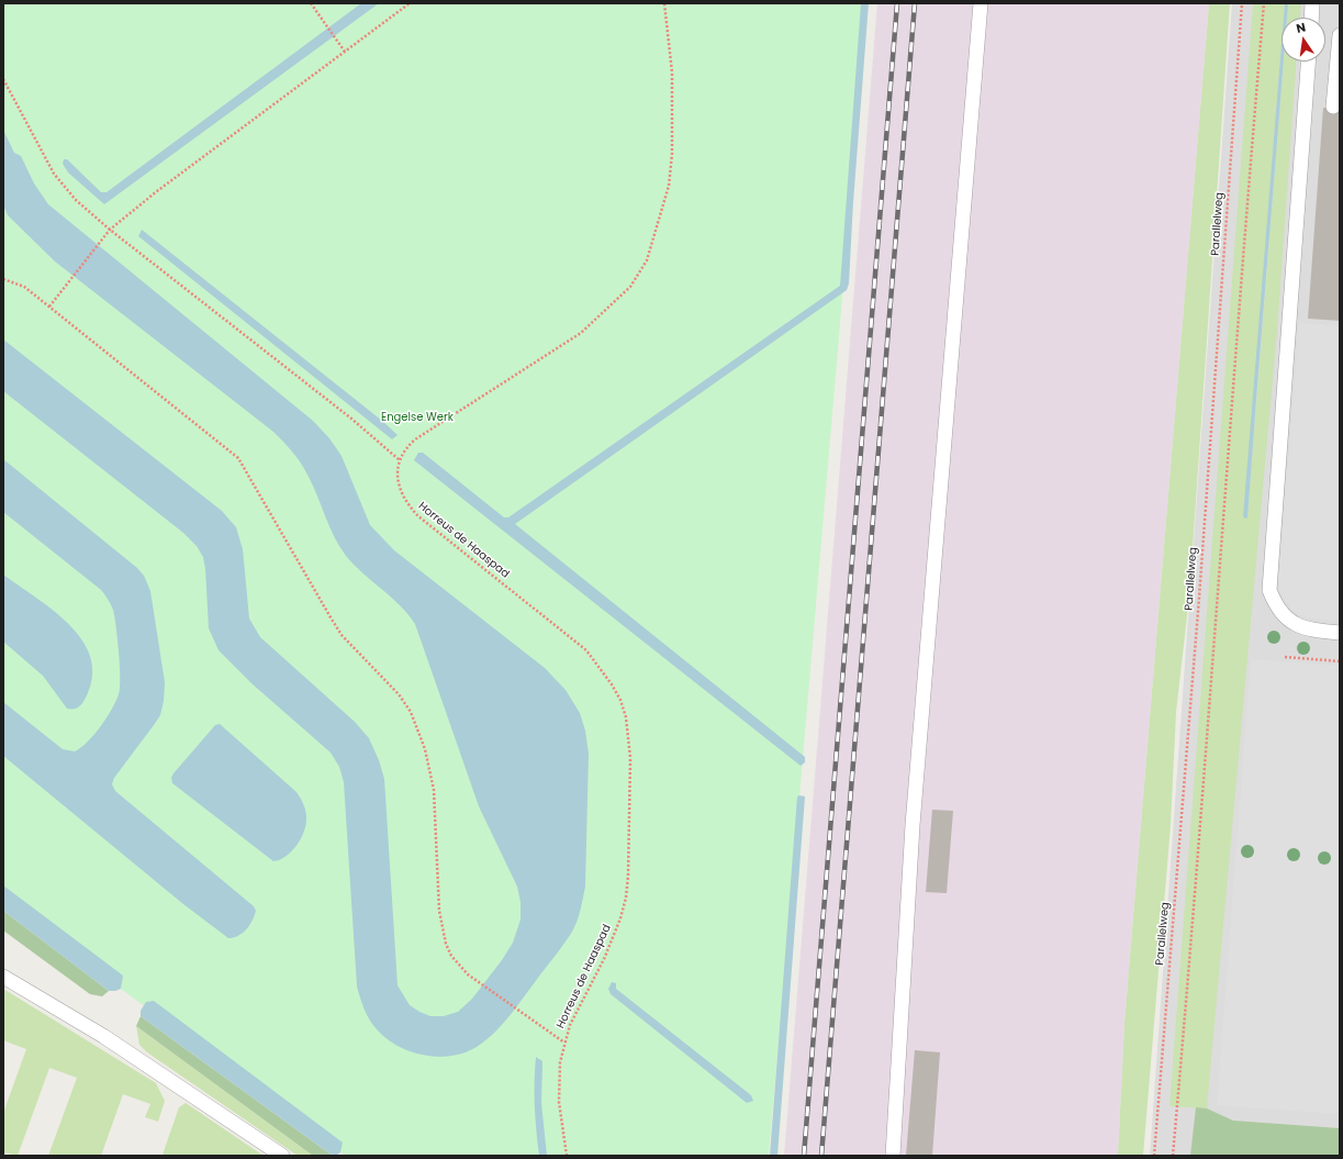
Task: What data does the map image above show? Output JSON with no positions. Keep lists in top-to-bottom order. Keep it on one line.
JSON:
{"streets":{"path":["Parallelweg","Horreus de Haaspad"]},"parks":["Engelse Werk"],"north":"top"}
